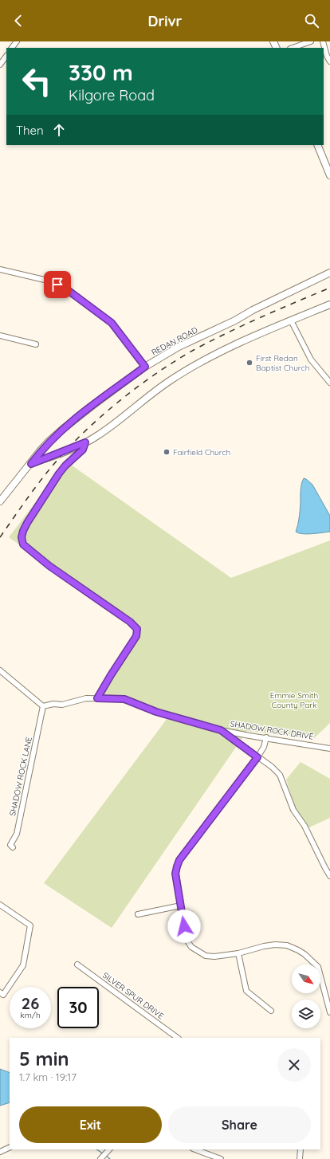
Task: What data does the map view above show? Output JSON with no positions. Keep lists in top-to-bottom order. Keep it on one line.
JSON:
{"streets":{"main road":["REDAN ROAD"],"street":["SHADOW ROCK DRIVE","SHADOW ROCK LANE","SILVER SPUR DRIVE"]},"crossings":[["SHADOW ROCK DRIVE","SHADOW ROCK LANE"]],"parks":["Emmie Smith County Park"],"places":["First Redan Baptist Church","Fairfield Church"],"north":"bottom right","page":{"header":"Drivr","turn":["330 m","Kilgore Road"],"then":"Then","speed":"26 km/h","limit":"30","heading":["5 min","1.7 km · 19:17"],"buttons":["Exit","Share"]}}
